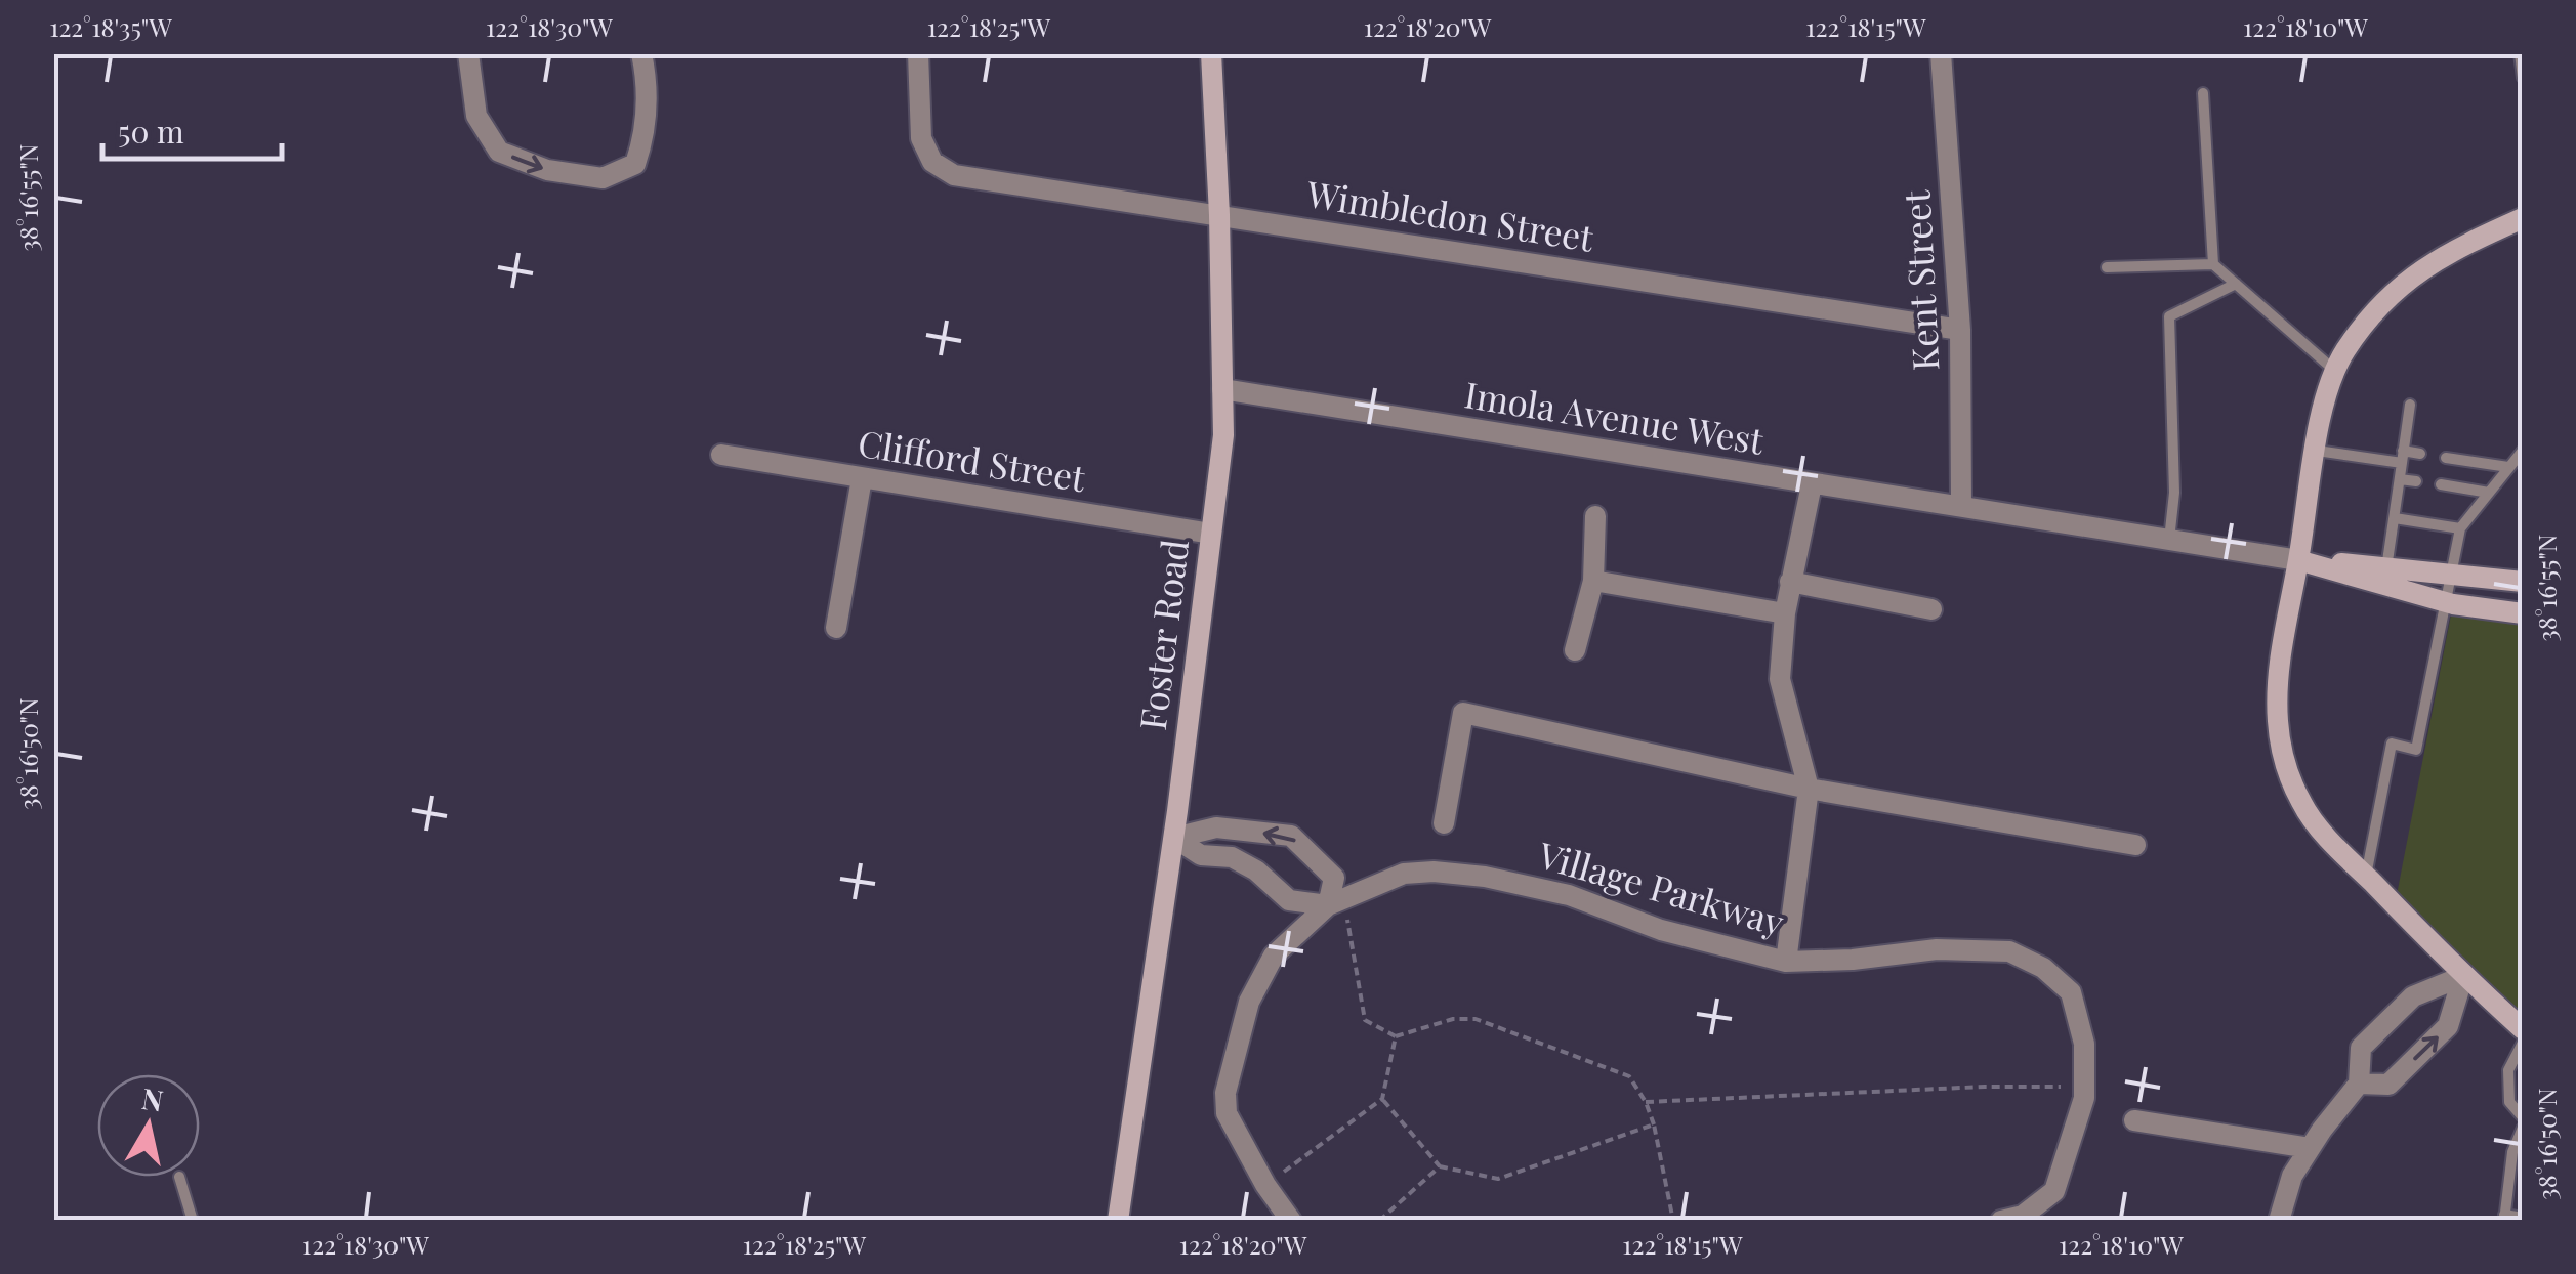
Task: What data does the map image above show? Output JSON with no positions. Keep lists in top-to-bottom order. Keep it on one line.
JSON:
{"streets":{"street":["Wimbledon Street","Kent Street","Imola Avenue West","Clifford Street","Foster Road","Village Parkway"]},"crossings":[["Wimbledon Street","Kent Street"],["Wimbledon Street","Foster Road"],["Kent Street","Imola Avenue West"],["Imola Avenue West","Foster Road"],["Clifford Street","Foster Road"]],"scale_bar":"50 m","north":"top","coordinates":["122°18'35\"W","122°18'30\"W","122°18'25\"W","122°18'20\"W","122°18'15\"W","122°18'10\"W","38°16'55\"N","38°16'50\"N"]}
